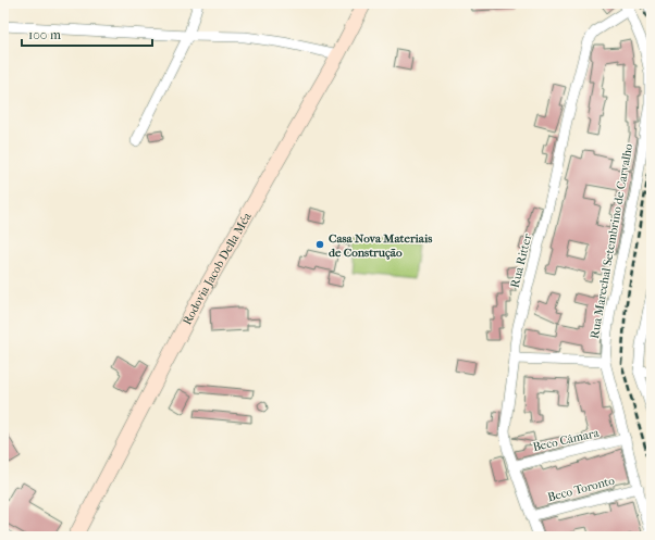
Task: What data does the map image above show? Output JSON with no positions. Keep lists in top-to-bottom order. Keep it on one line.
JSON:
{"streets":{"street":["Rua Marechal Setembrino de Carvalho","Rua Ritter","Rodovia Jacob Della Méa","Beco Câmara","Beco Toronto"]},"crossings":[["Rua Marechal Setembrino de Carvalho","Rua Ritter"],["Rua Marechal Setembrino de Carvalho","Beco Câmara"],["Rua Marechal Setembrino de Carvalho","Beco Toronto"],["Rua Ritter","Beco Câmara"],["Rua Ritter","Beco Toronto"]],"places":["Casa Nova Materiais de Construção"],"scale_bar":"100 m"}
